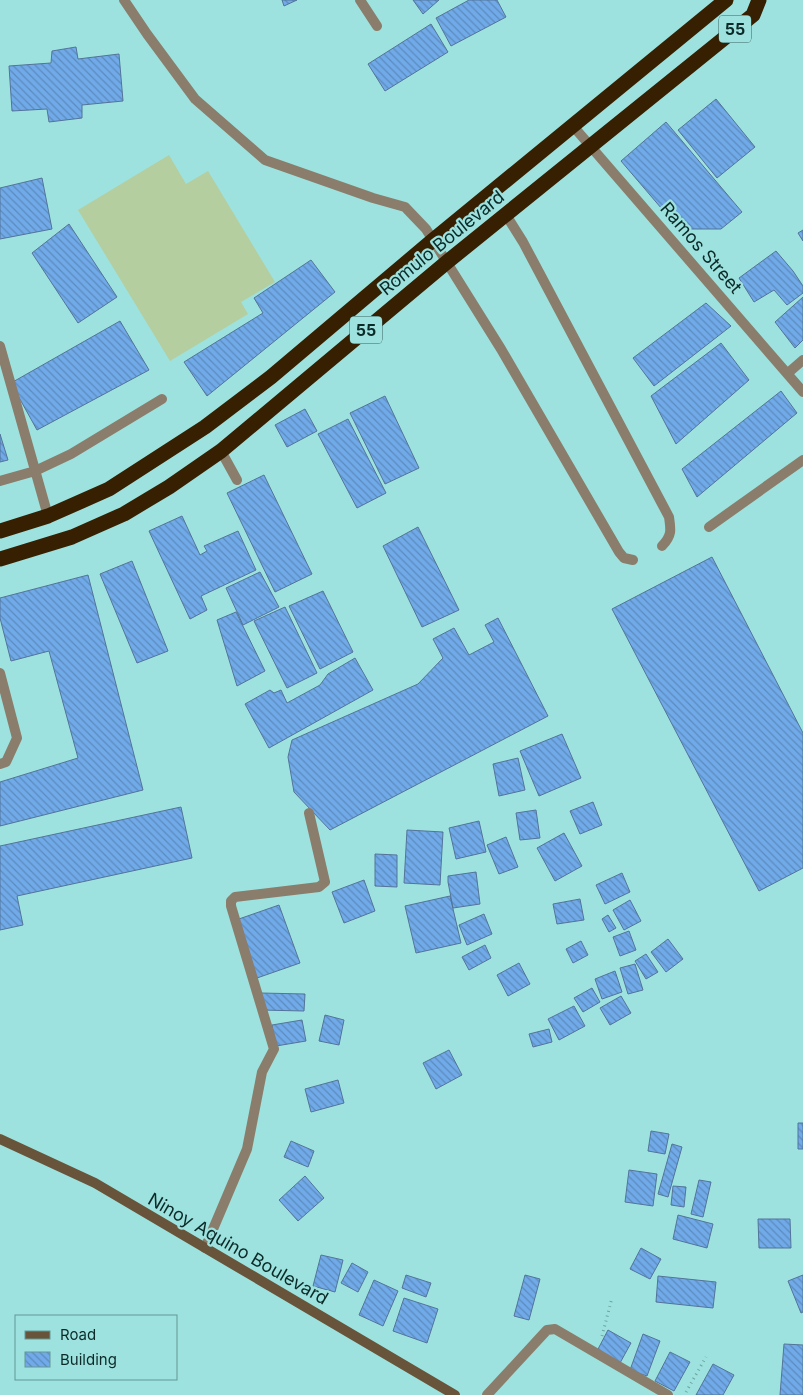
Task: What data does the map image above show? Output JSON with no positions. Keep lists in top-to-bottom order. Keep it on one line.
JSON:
{"streets":{"highway":["55","Romulo Boulevard"],"main road":["Ninoy Aquino Boulevard"],"street":["Ramos Street"]},"crossings":[["Romulo Boulevard","Ramos Street"]],"legend":["Road","Building"]}
